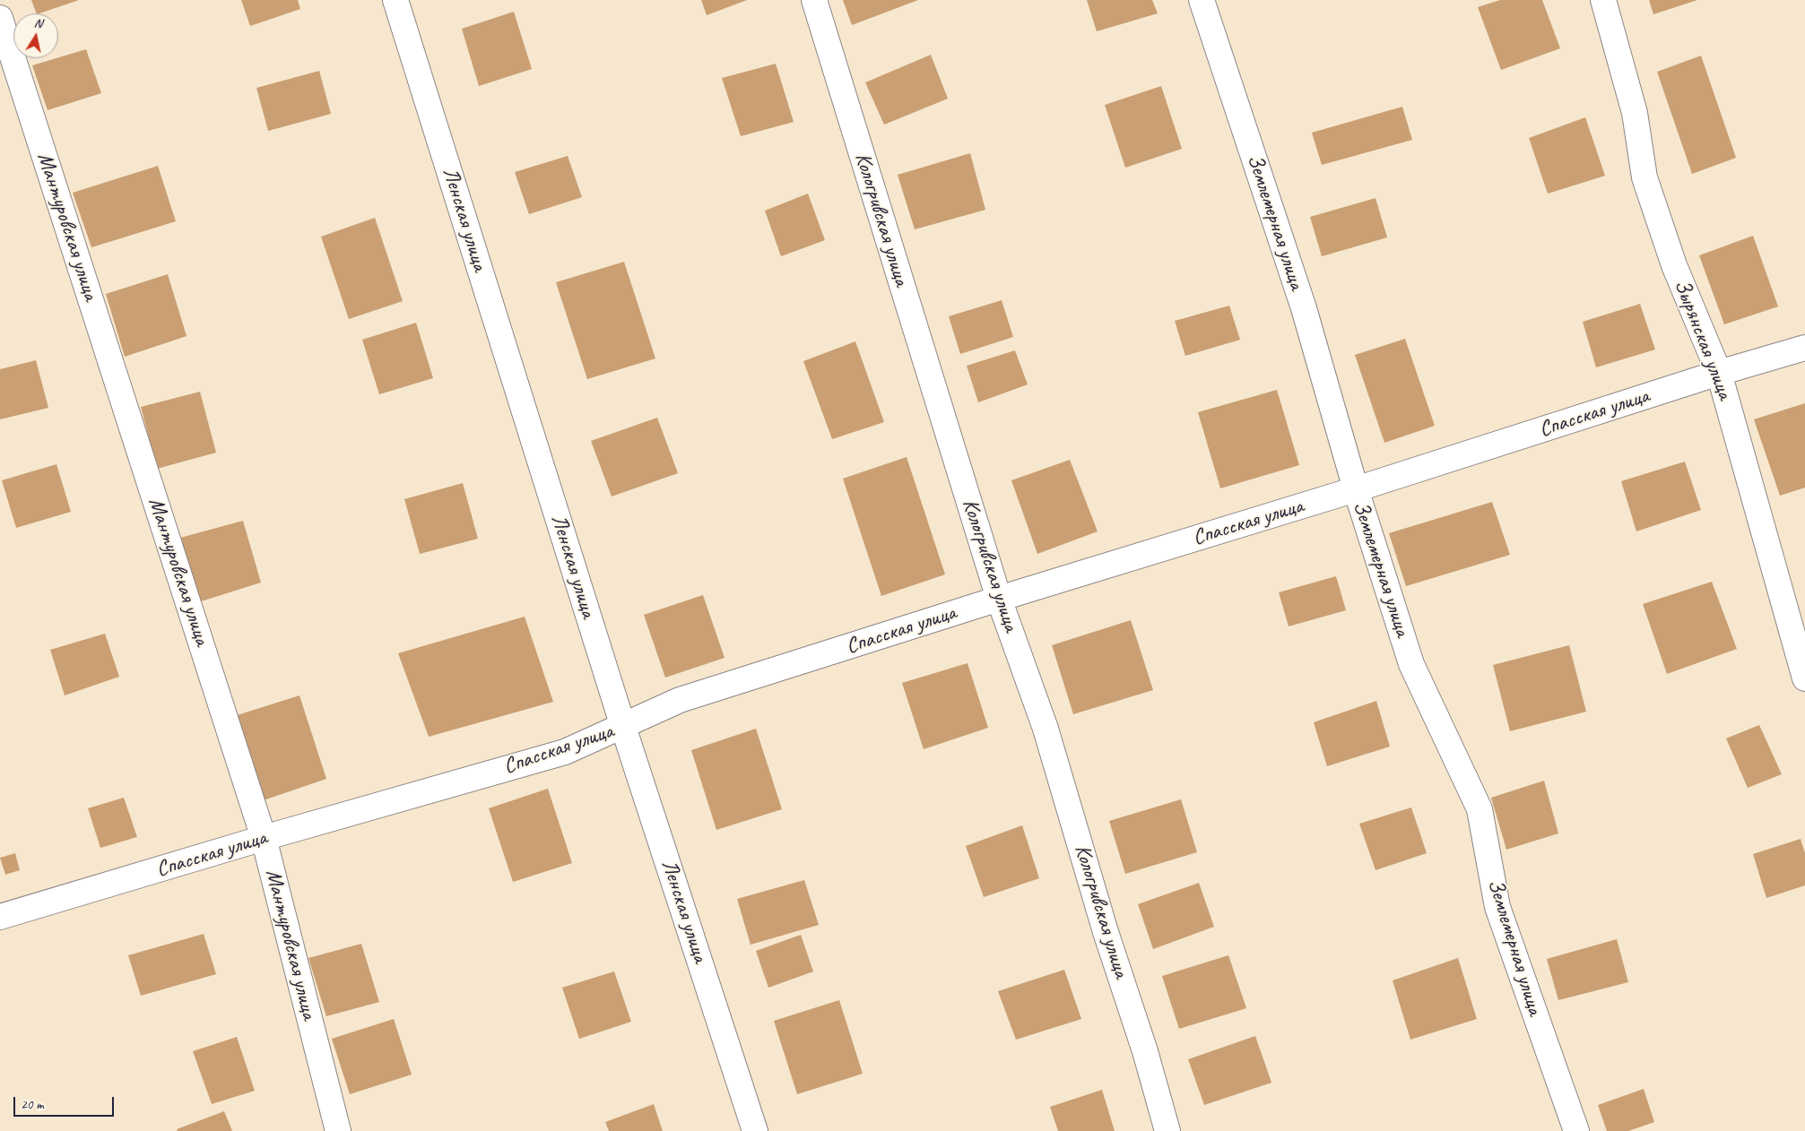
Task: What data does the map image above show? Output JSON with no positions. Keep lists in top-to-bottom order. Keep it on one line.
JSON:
{"streets":{"street":["Ленская улица","Кологривская улица","Землемерная улица","Мантуровская улица","Зырянская улица","Спасская улица"]},"crossings":[["Ленская улица","Спасская улица"],["Кологривская улица","Спасская улица"],["Землемерная улица","Спасская улица"],["Мантуровская улица","Спасская улица"],["Зырянская улица","Спасская улица"]],"scale_bar":"20 m","north":"top"}
